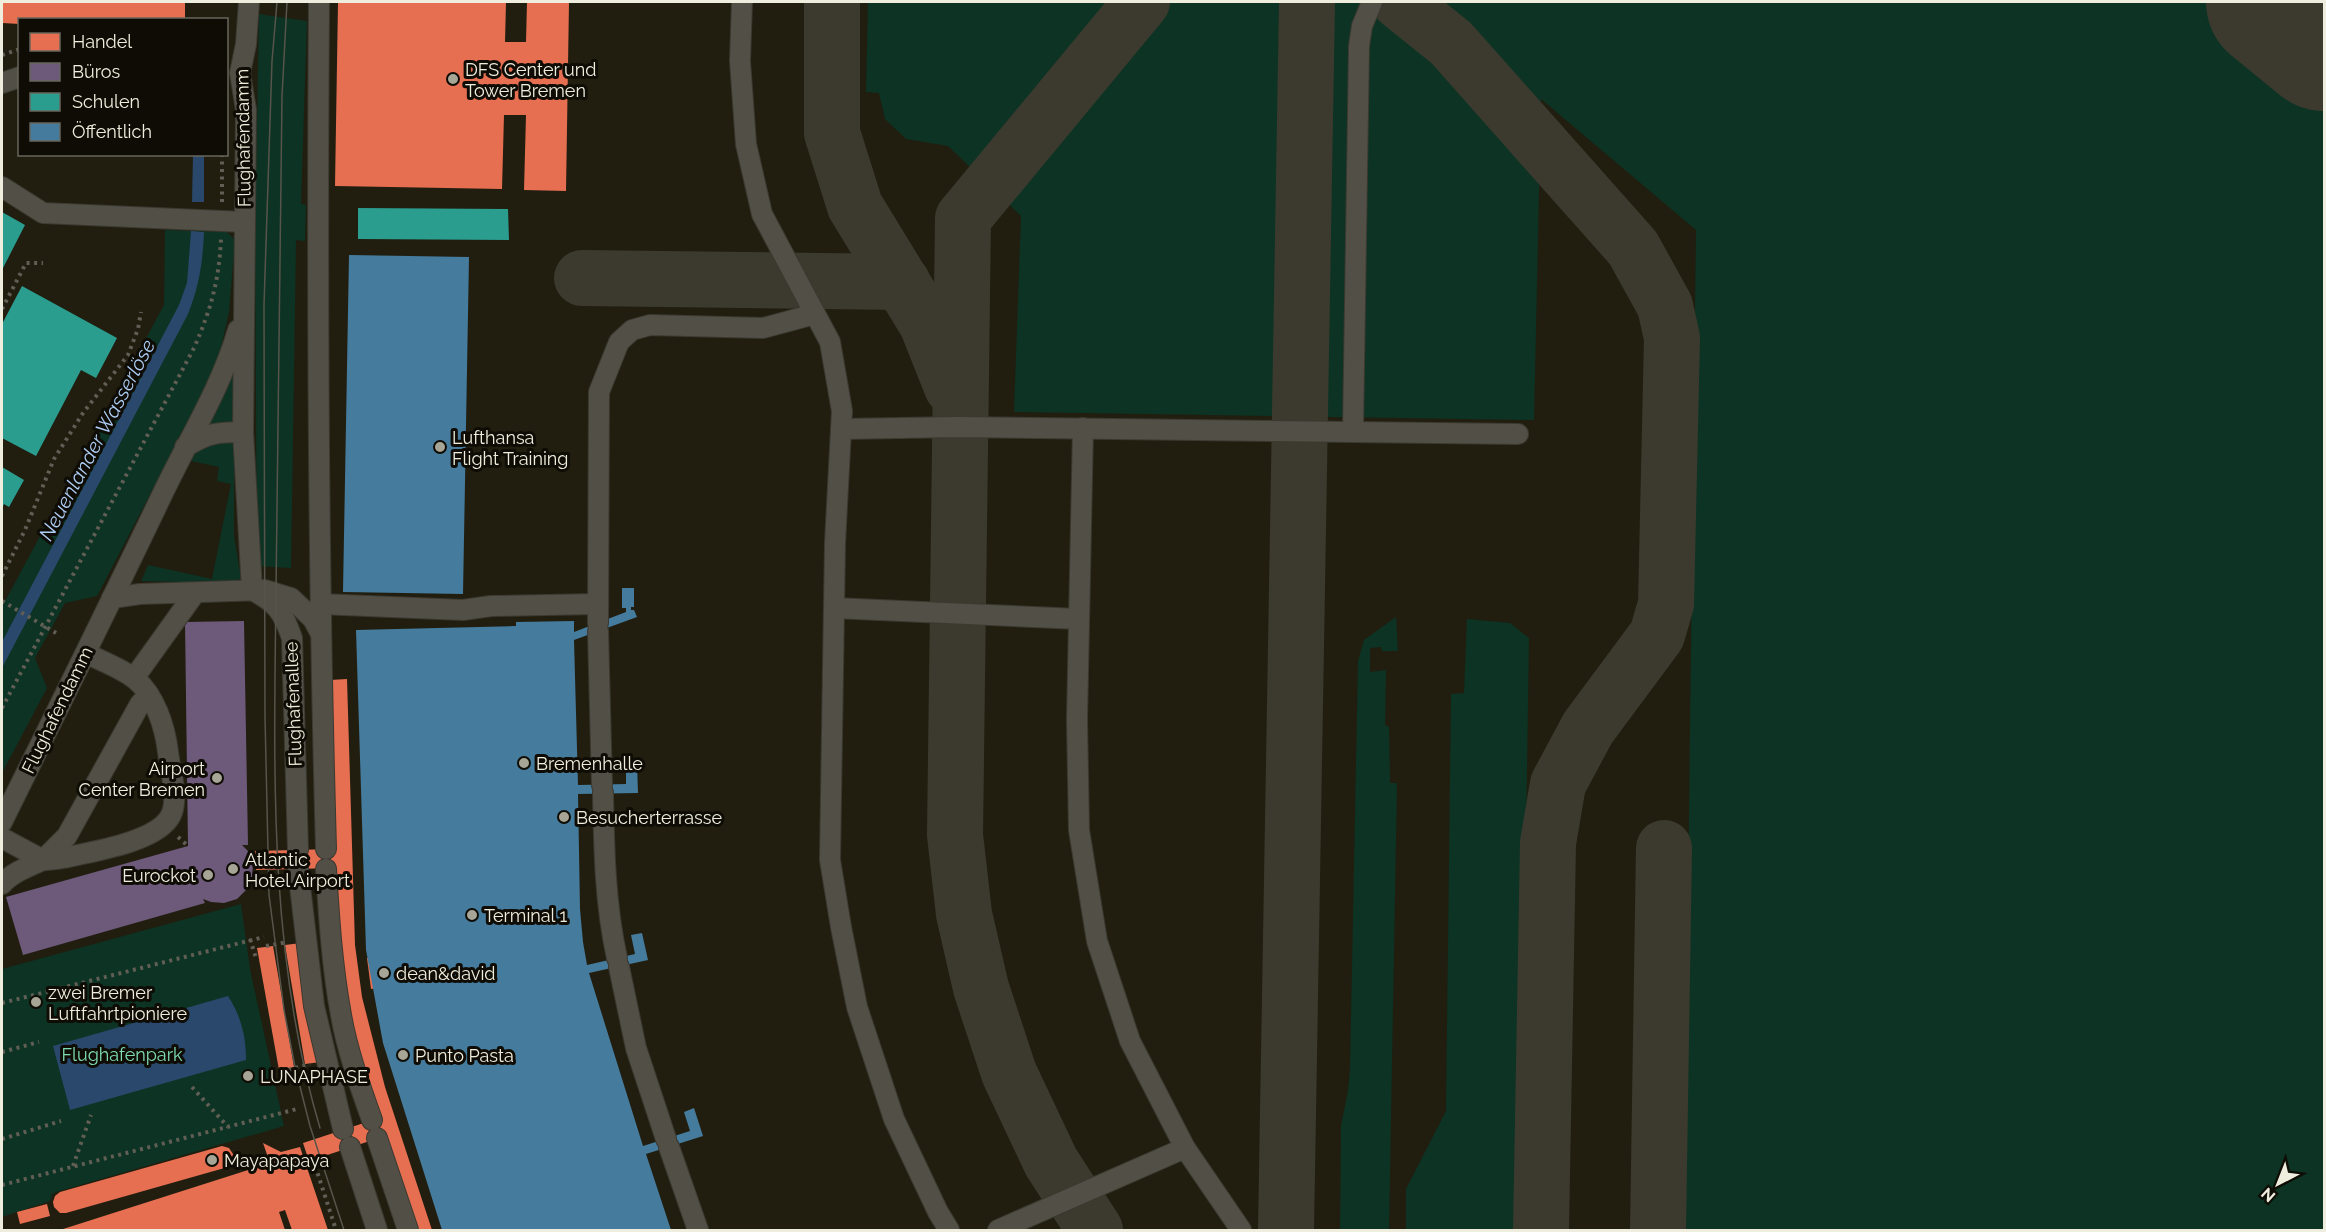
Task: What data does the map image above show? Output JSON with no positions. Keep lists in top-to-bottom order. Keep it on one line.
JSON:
{"streets":{"street":["Flughafendamm","Flughafenallee"]},"crossings":[["Flughafendamm","Flughafenallee"]],"water":["Neuenlander Wasserlöse"],"parks":["Flughafenpark"],"places":["DFS Center und Tower Bremen","Lufthansa Flight Training","Bremenhalle","Airport Center Bremen","Besucherterrasse","Atlantic Hotel Airport","Eurockot","Terminal 1","dean&david","zwei Bremer Luftfahrtpioniere","Punto Pasta","LUNAPHASE","Mayapapaya"],"legend":["Handel","Büros","Schulen","Öffentlich"],"north":"bottom left"}
